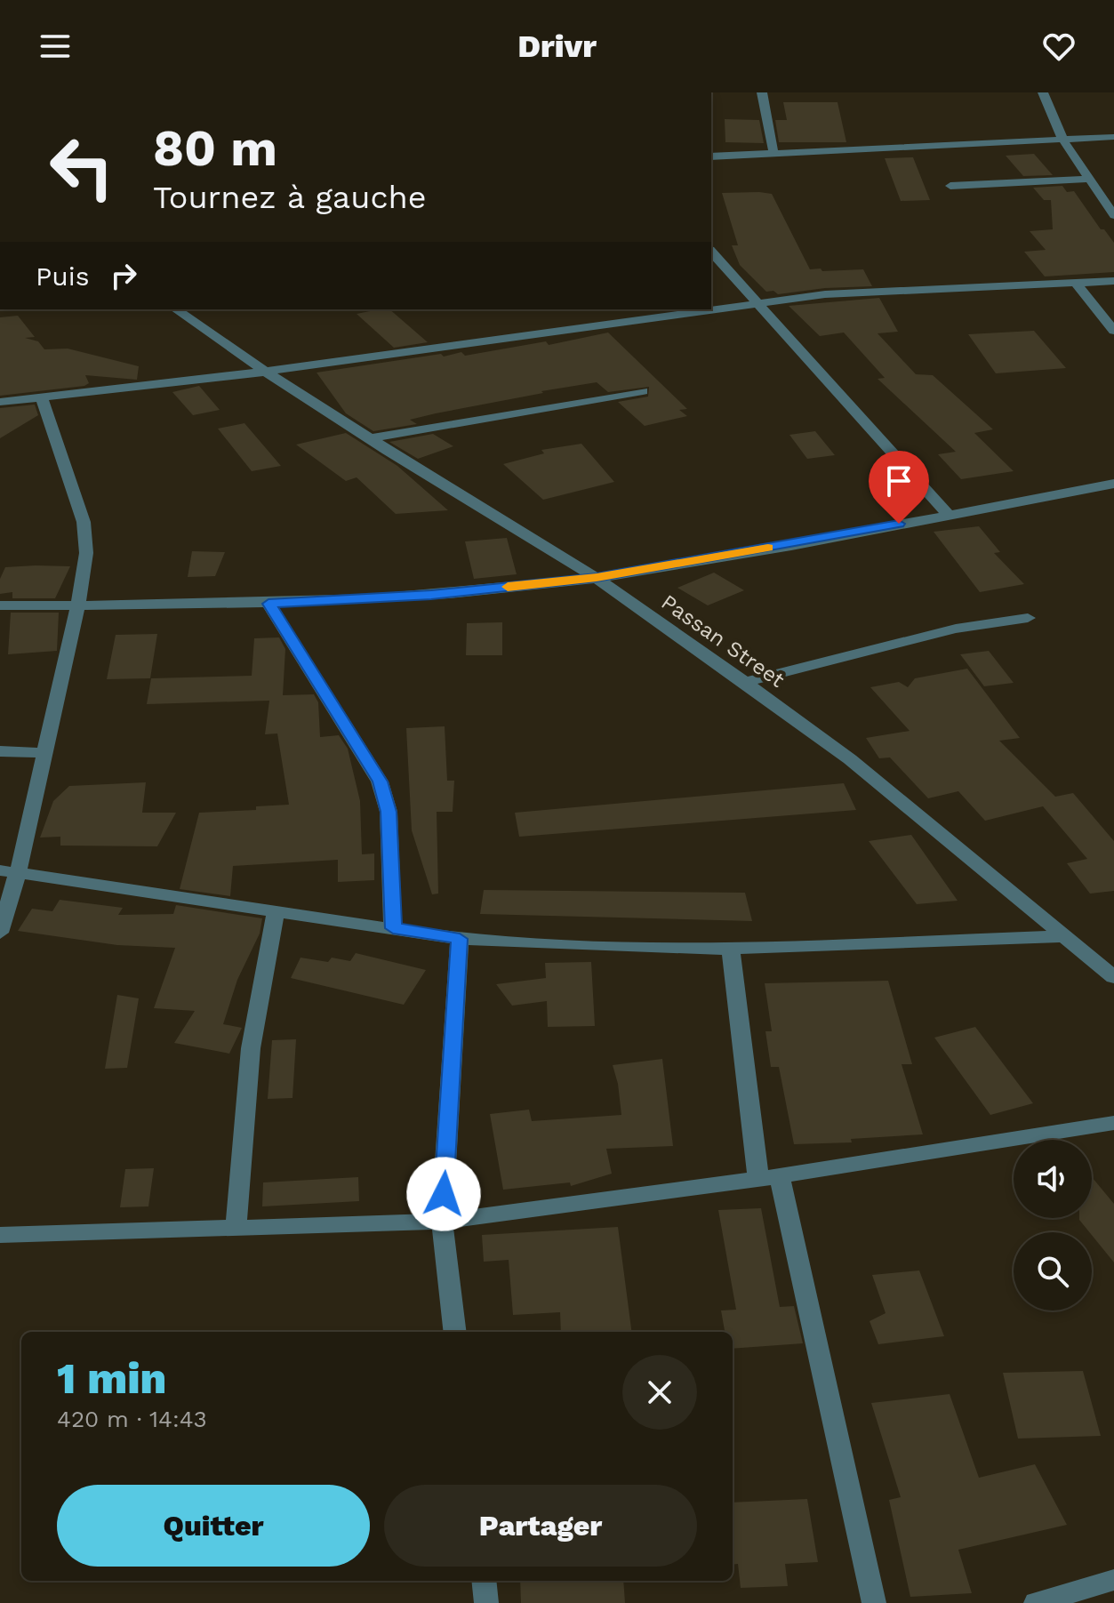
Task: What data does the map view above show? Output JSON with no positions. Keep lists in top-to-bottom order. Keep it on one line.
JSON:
{"streets":{"street":["Passan Street"]},"page":{"header":"Drivr","turn":["80 m","Tournez à gauche"],"then":"Puis","heading":["1 min","420 m · 14:43"],"buttons":["Quitter","Partager"]}}
